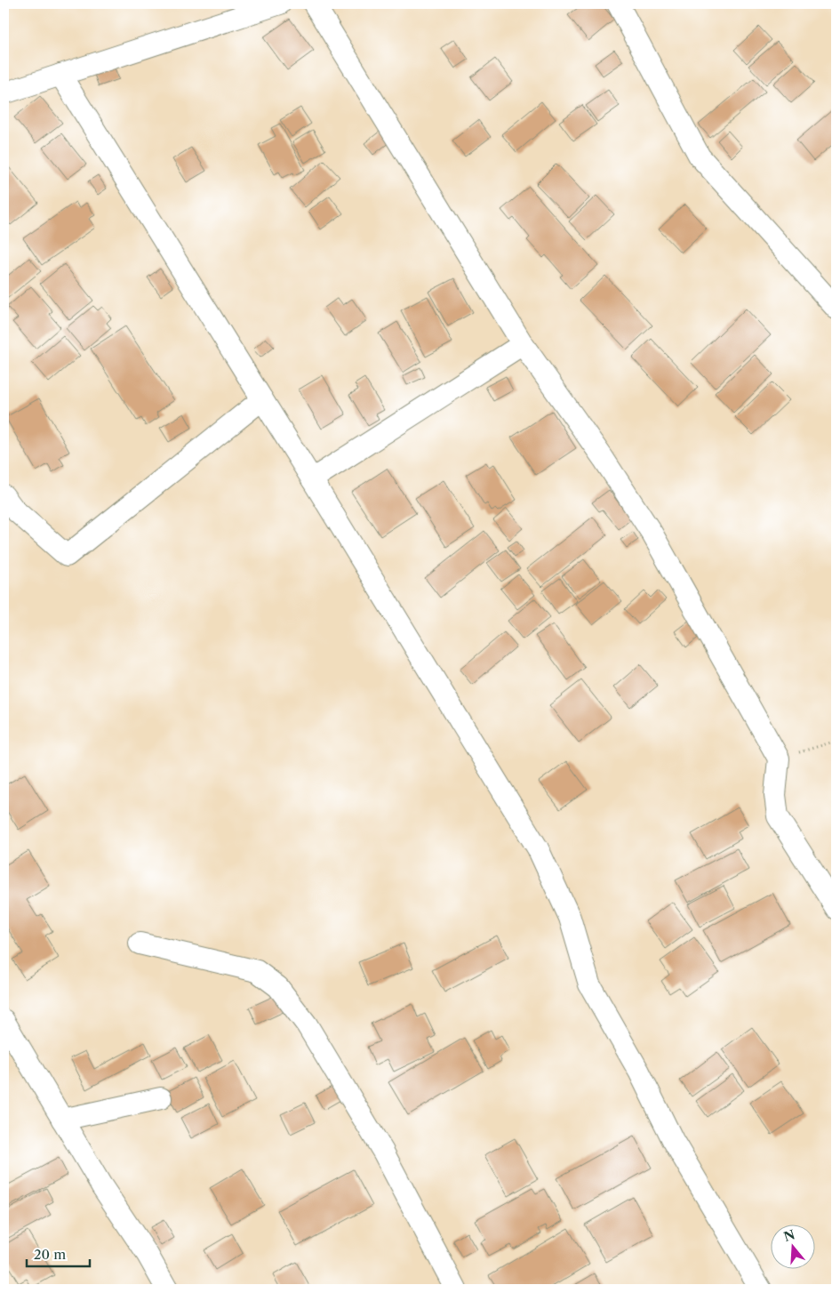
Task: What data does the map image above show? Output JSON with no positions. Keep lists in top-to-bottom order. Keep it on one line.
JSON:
{"scale_bar":"20 m","north":"top"}
